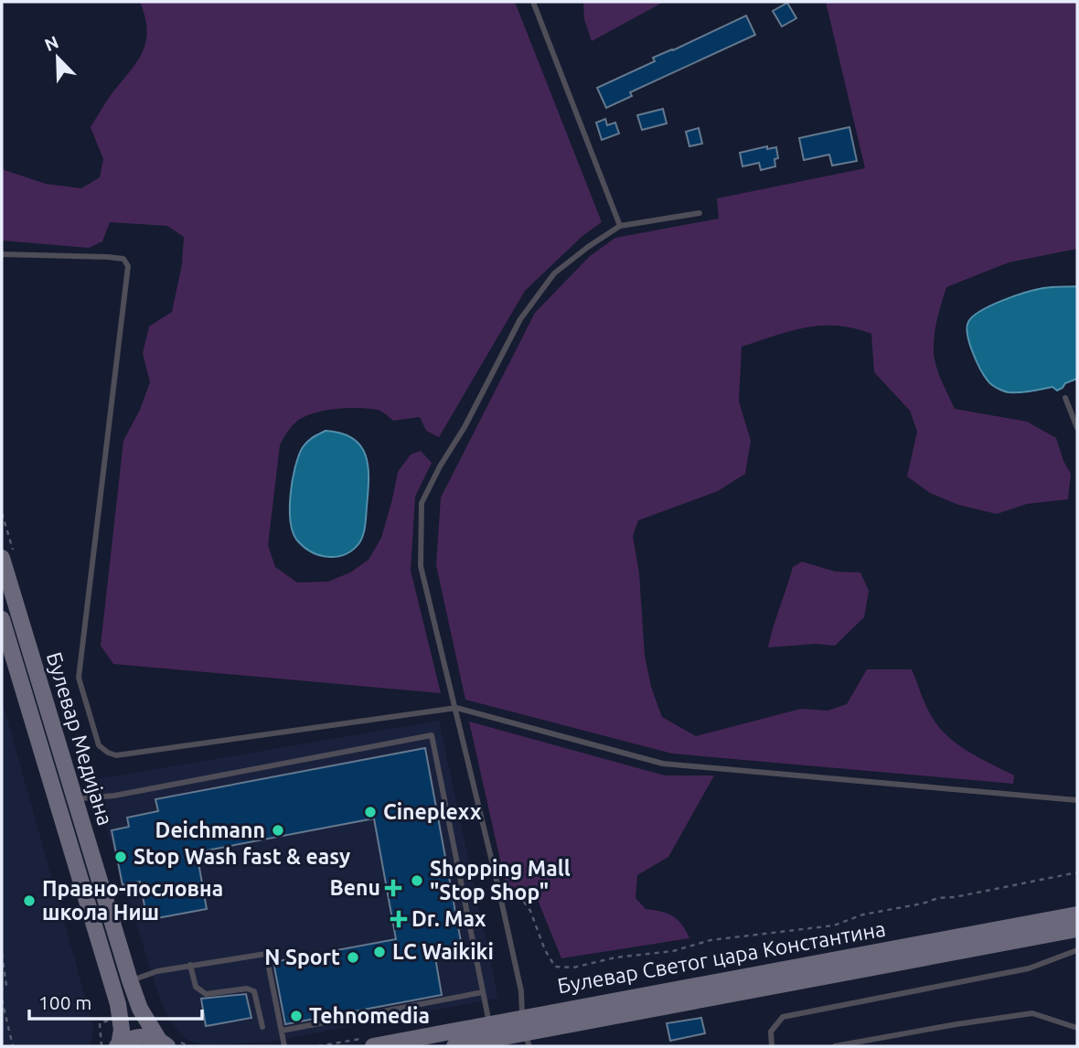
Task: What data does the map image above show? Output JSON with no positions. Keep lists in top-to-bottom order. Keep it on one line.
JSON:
{"streets":{"main road":["Булевар Медијана","Булевар Светог цара Константина"]},"places":{"other":["Cineplexx","Deichmann","Stop Wash fast & easy","Shopping Mall \"Stop Shop\"","Правно-пословна школа Ниш","LC Waikiki","N Sport","Tehnomedia"],"health":["Benu","Dr. Max"]},"scale_bar":"100 m","north":"top left"}
